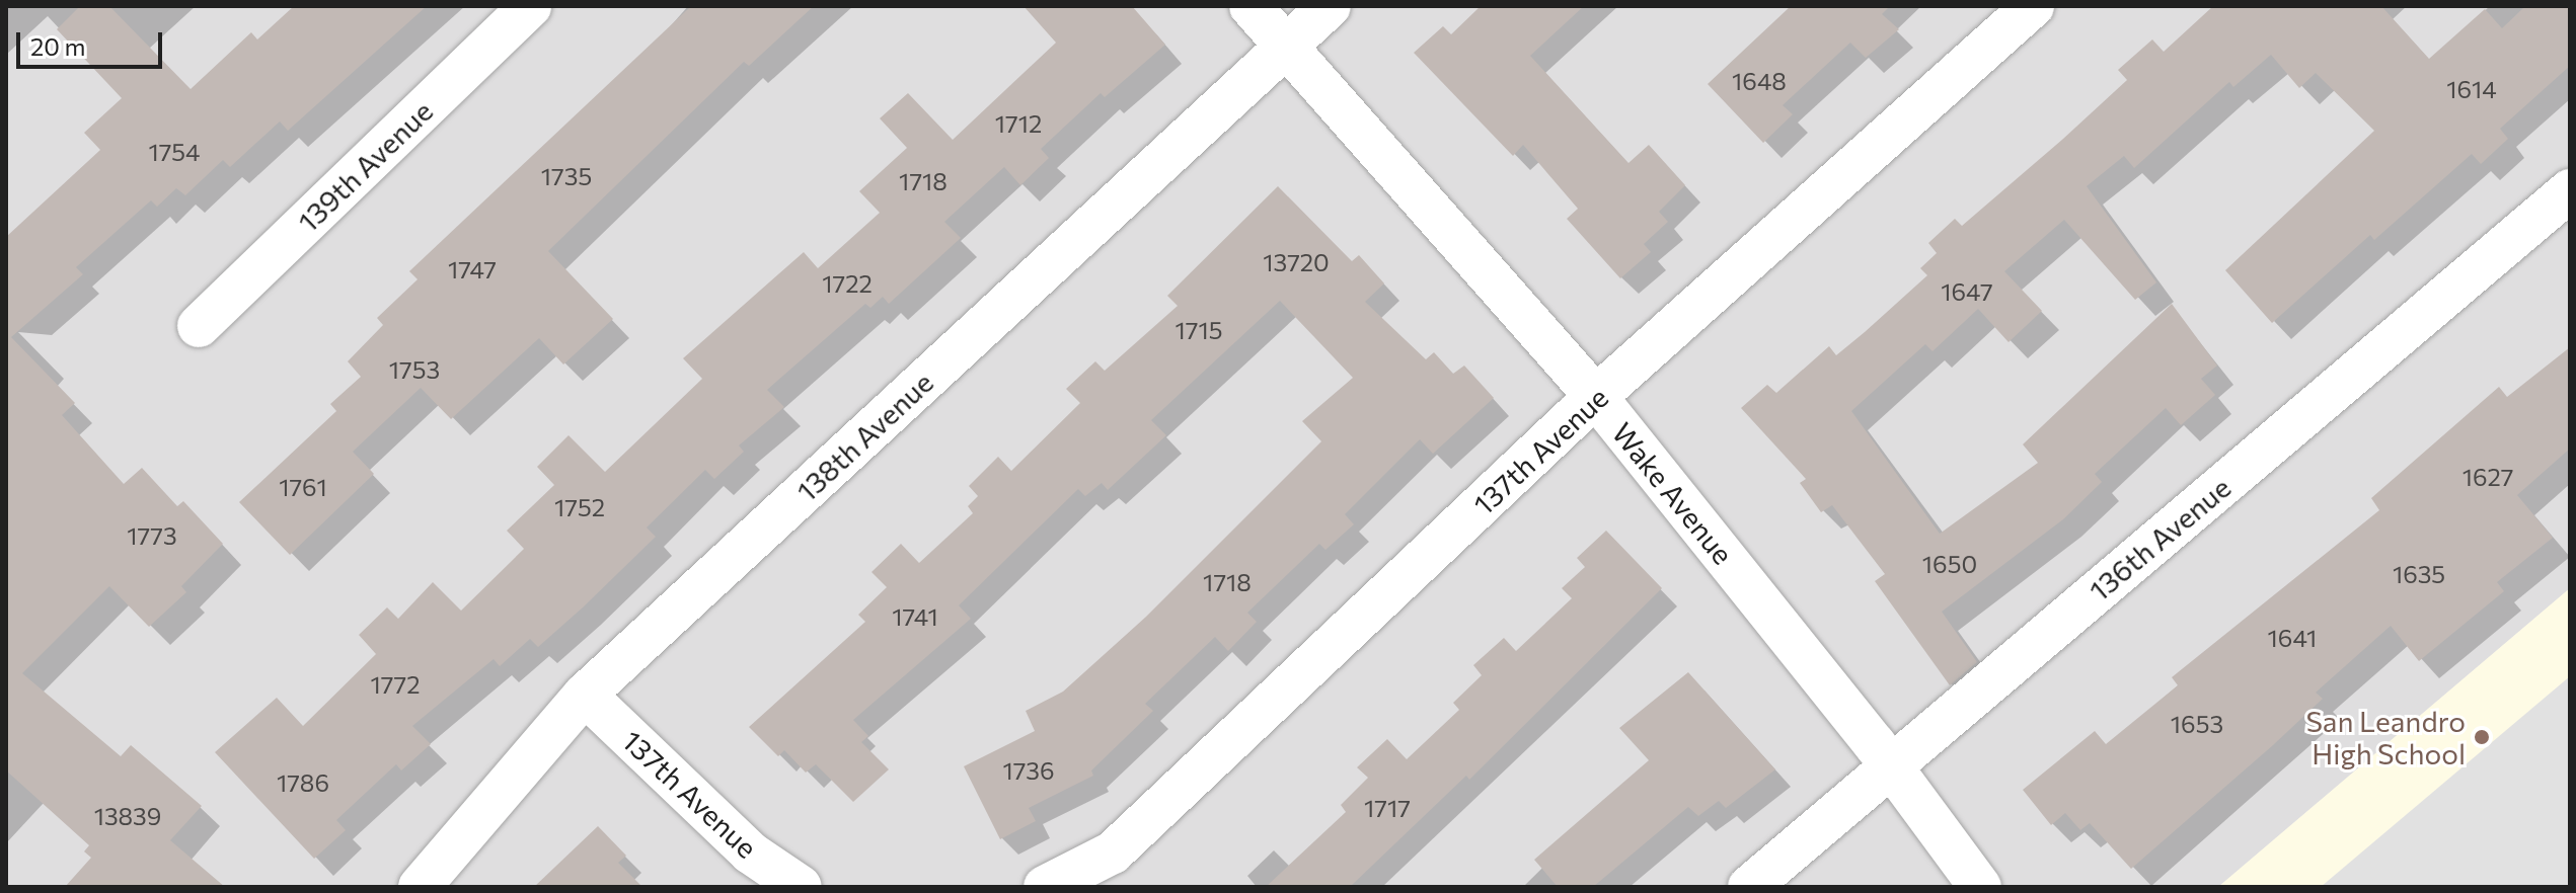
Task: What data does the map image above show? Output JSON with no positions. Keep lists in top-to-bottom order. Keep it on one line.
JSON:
{"streets":{"street":["139th Avenue","138th Avenue","137th Avenue","Wake Avenue","136th Avenue"]},"crossings":[["138th Avenue","137th Avenue"],["138th Avenue","Wake Avenue"],["137th Avenue","Wake Avenue"],["Wake Avenue","136th Avenue"]],"places":["San Leandro High School"],"house_numbers":["1648","1614","1712","1754","1735","1718","13720","1747","1722","1647","1715","1753","1627","1761","1752","1773","1650","1635","1718","1741","1641","1772","1653","1736","1786","1717","13839"],"scale_bar":"20 m"}
